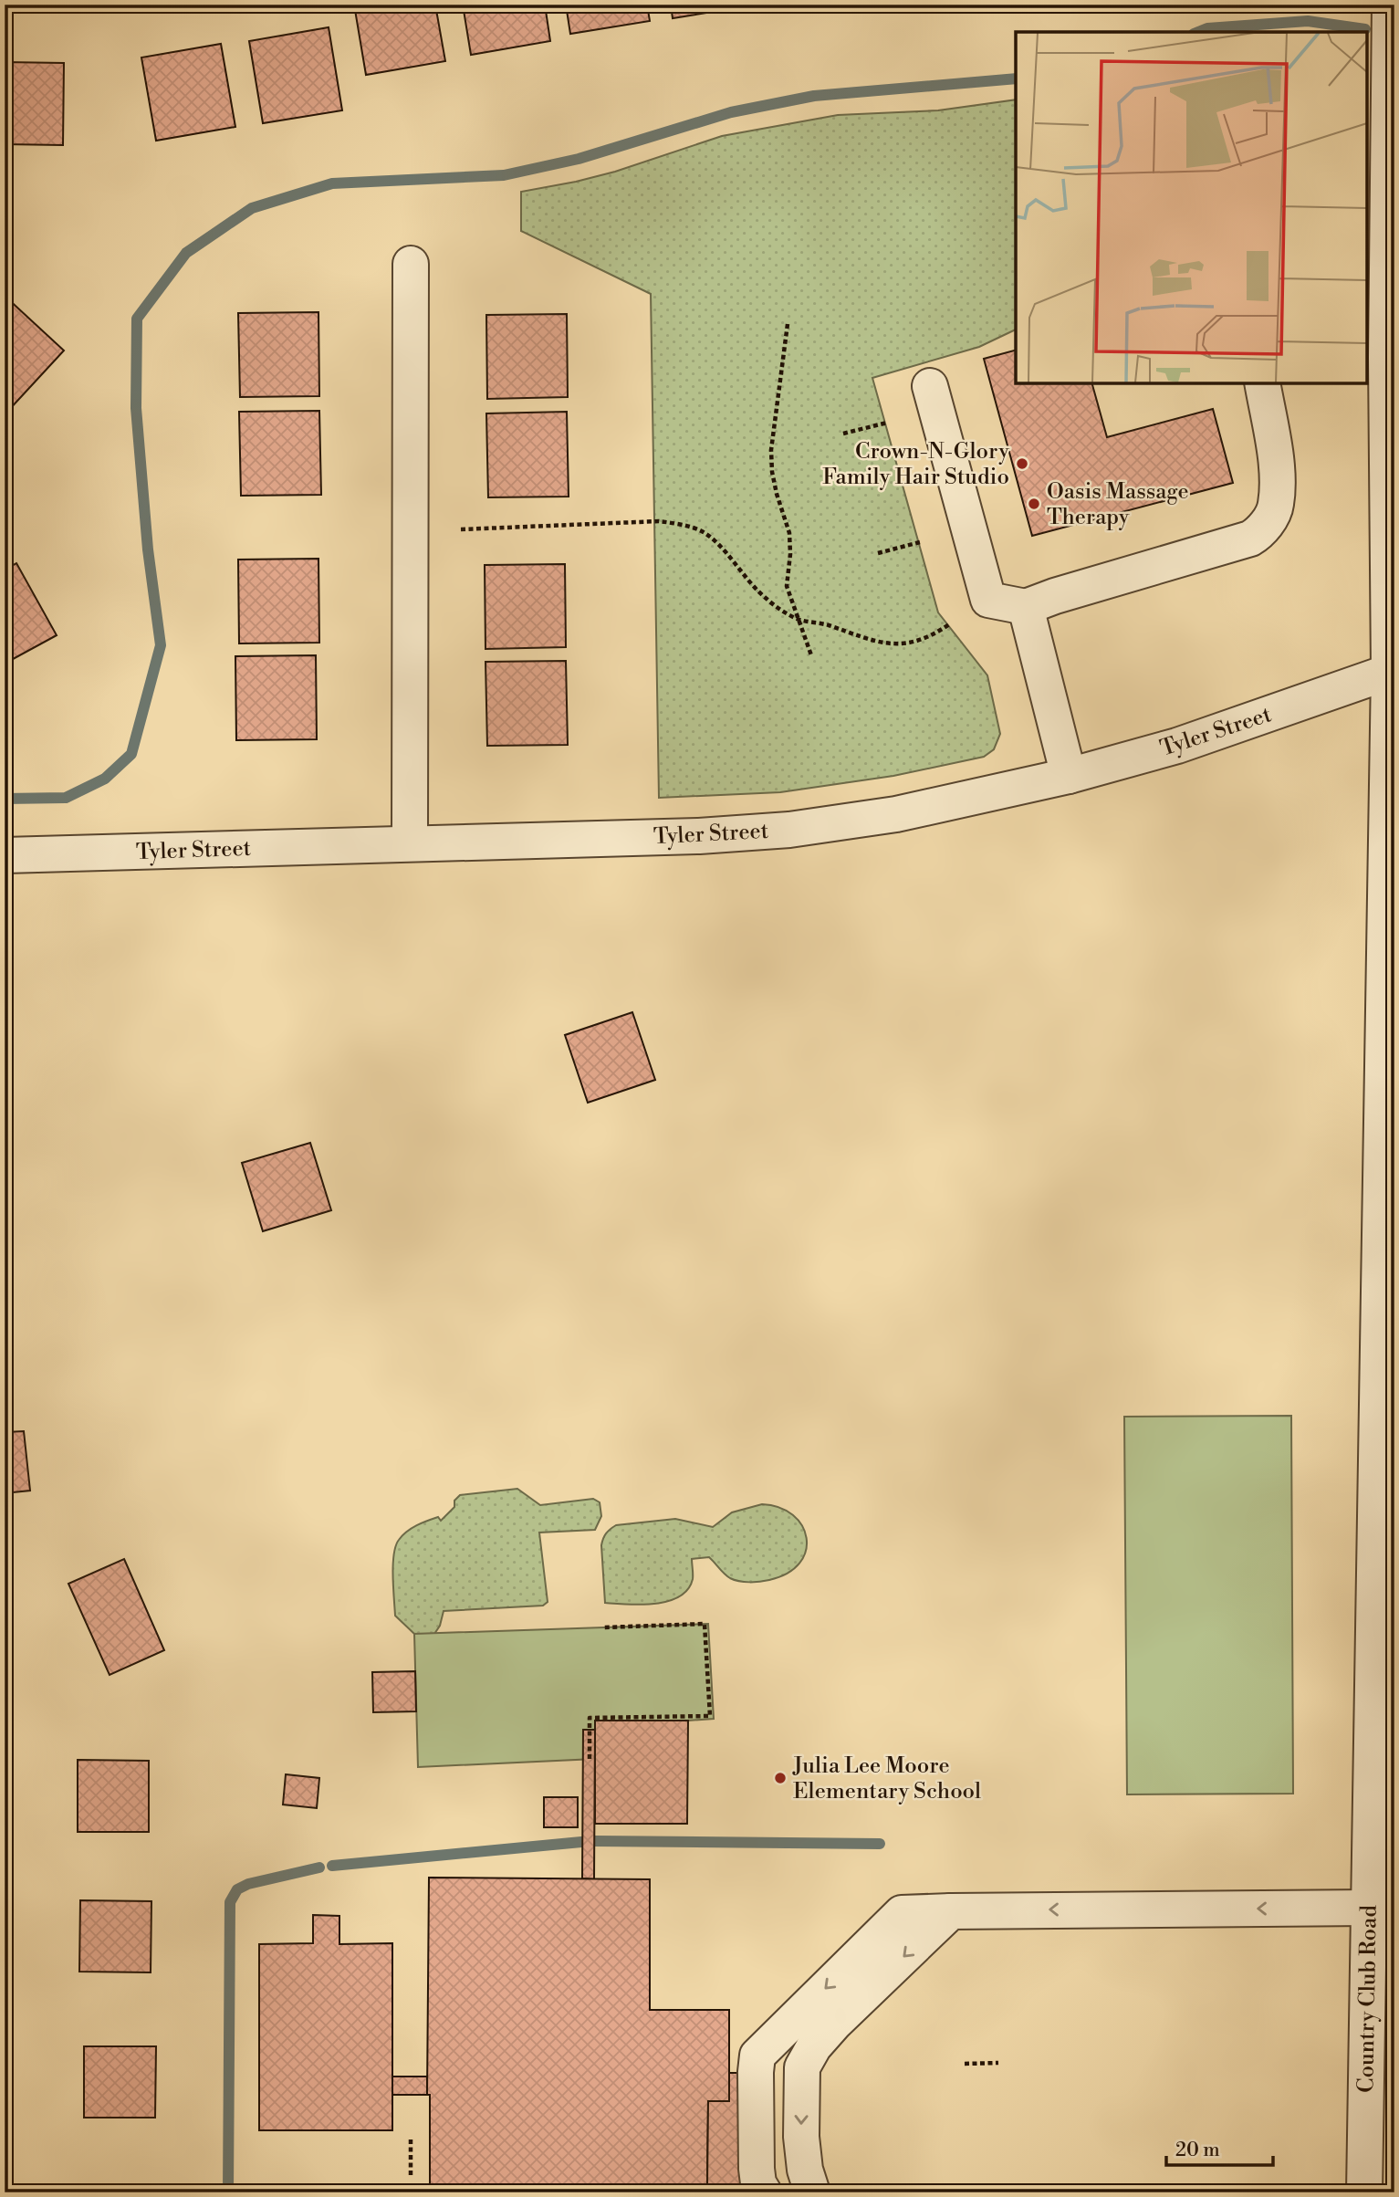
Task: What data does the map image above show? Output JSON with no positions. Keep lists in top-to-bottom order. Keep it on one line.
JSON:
{"streets":{"street":["Tyler Street","Country Club Road"]},"crossings":[["Tyler Street","Country Club Road"]],"places":["Crown-N-Glory Family Hair Studio","Oasis Massage Therapy","Julia Lee Moore Elementary School"],"scale_bar":"20 m"}
